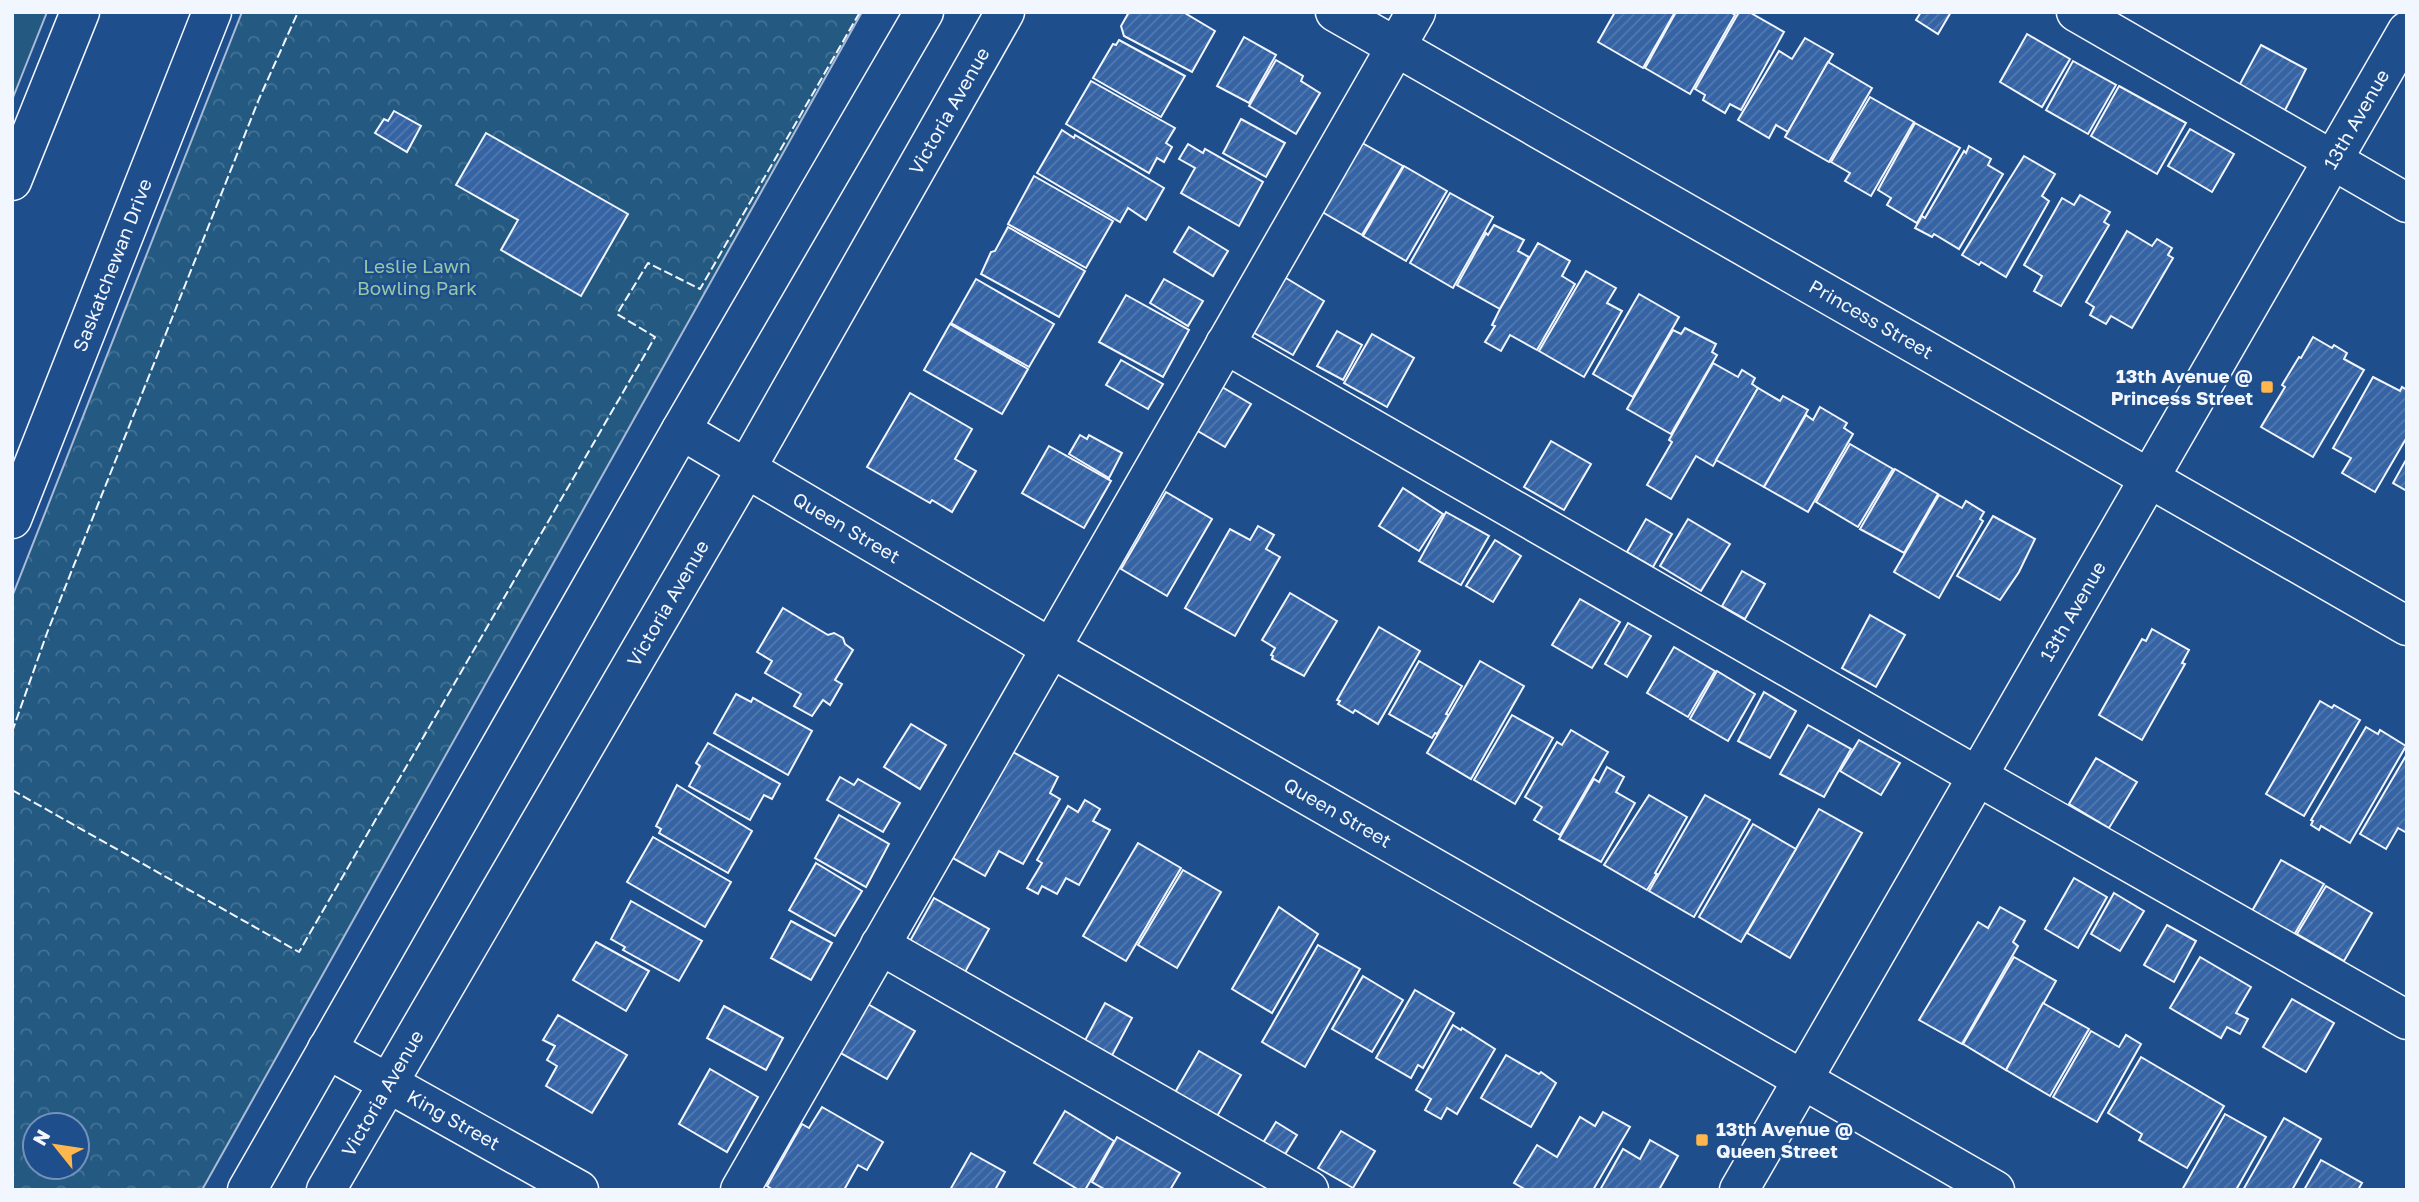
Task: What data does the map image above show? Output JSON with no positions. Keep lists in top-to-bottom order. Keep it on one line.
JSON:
{"streets":{"street":["Victoria Avenue","13th Avenue","Saskatchewan Drive","Princess Street","Queen Street","King Street"]},"crossings":[["Victoria Avenue","Queen Street"],["Victoria Avenue","King Street"],["13th Avenue","Princess Street"],["13th Avenue","Queen Street"]],"parks":["Leslie Lawn Bowling Park"],"places":{"transit":["13th Avenue @ Princess Street","13th Avenue @ Queen Street"]},"north":"top left"}
